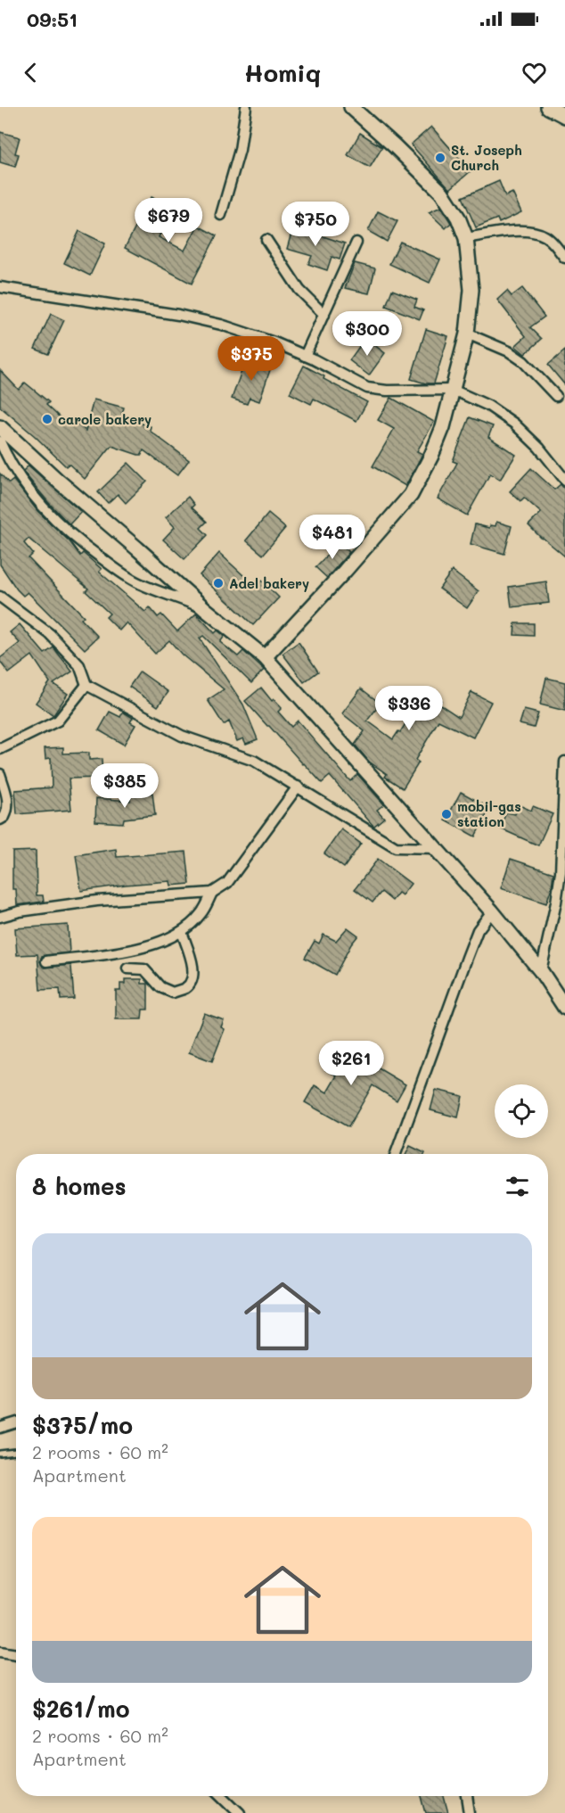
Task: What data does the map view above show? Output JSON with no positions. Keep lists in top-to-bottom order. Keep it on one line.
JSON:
{"places":["St. Joseph Church","carole bakery","Adel bakery","mobil-gas station"],"page":{"status":"09:51","header":"Homiq","price":["$679","$750","$300","$375","$481","$336","$385","$261"],"heading":"8 homes","list":[{"name":"$375/mo","note":"2 rooms · 60 m² · Apartment"},{"name":"$261/mo","note":"2 rooms · 60 m² · Apartment"}]}}
